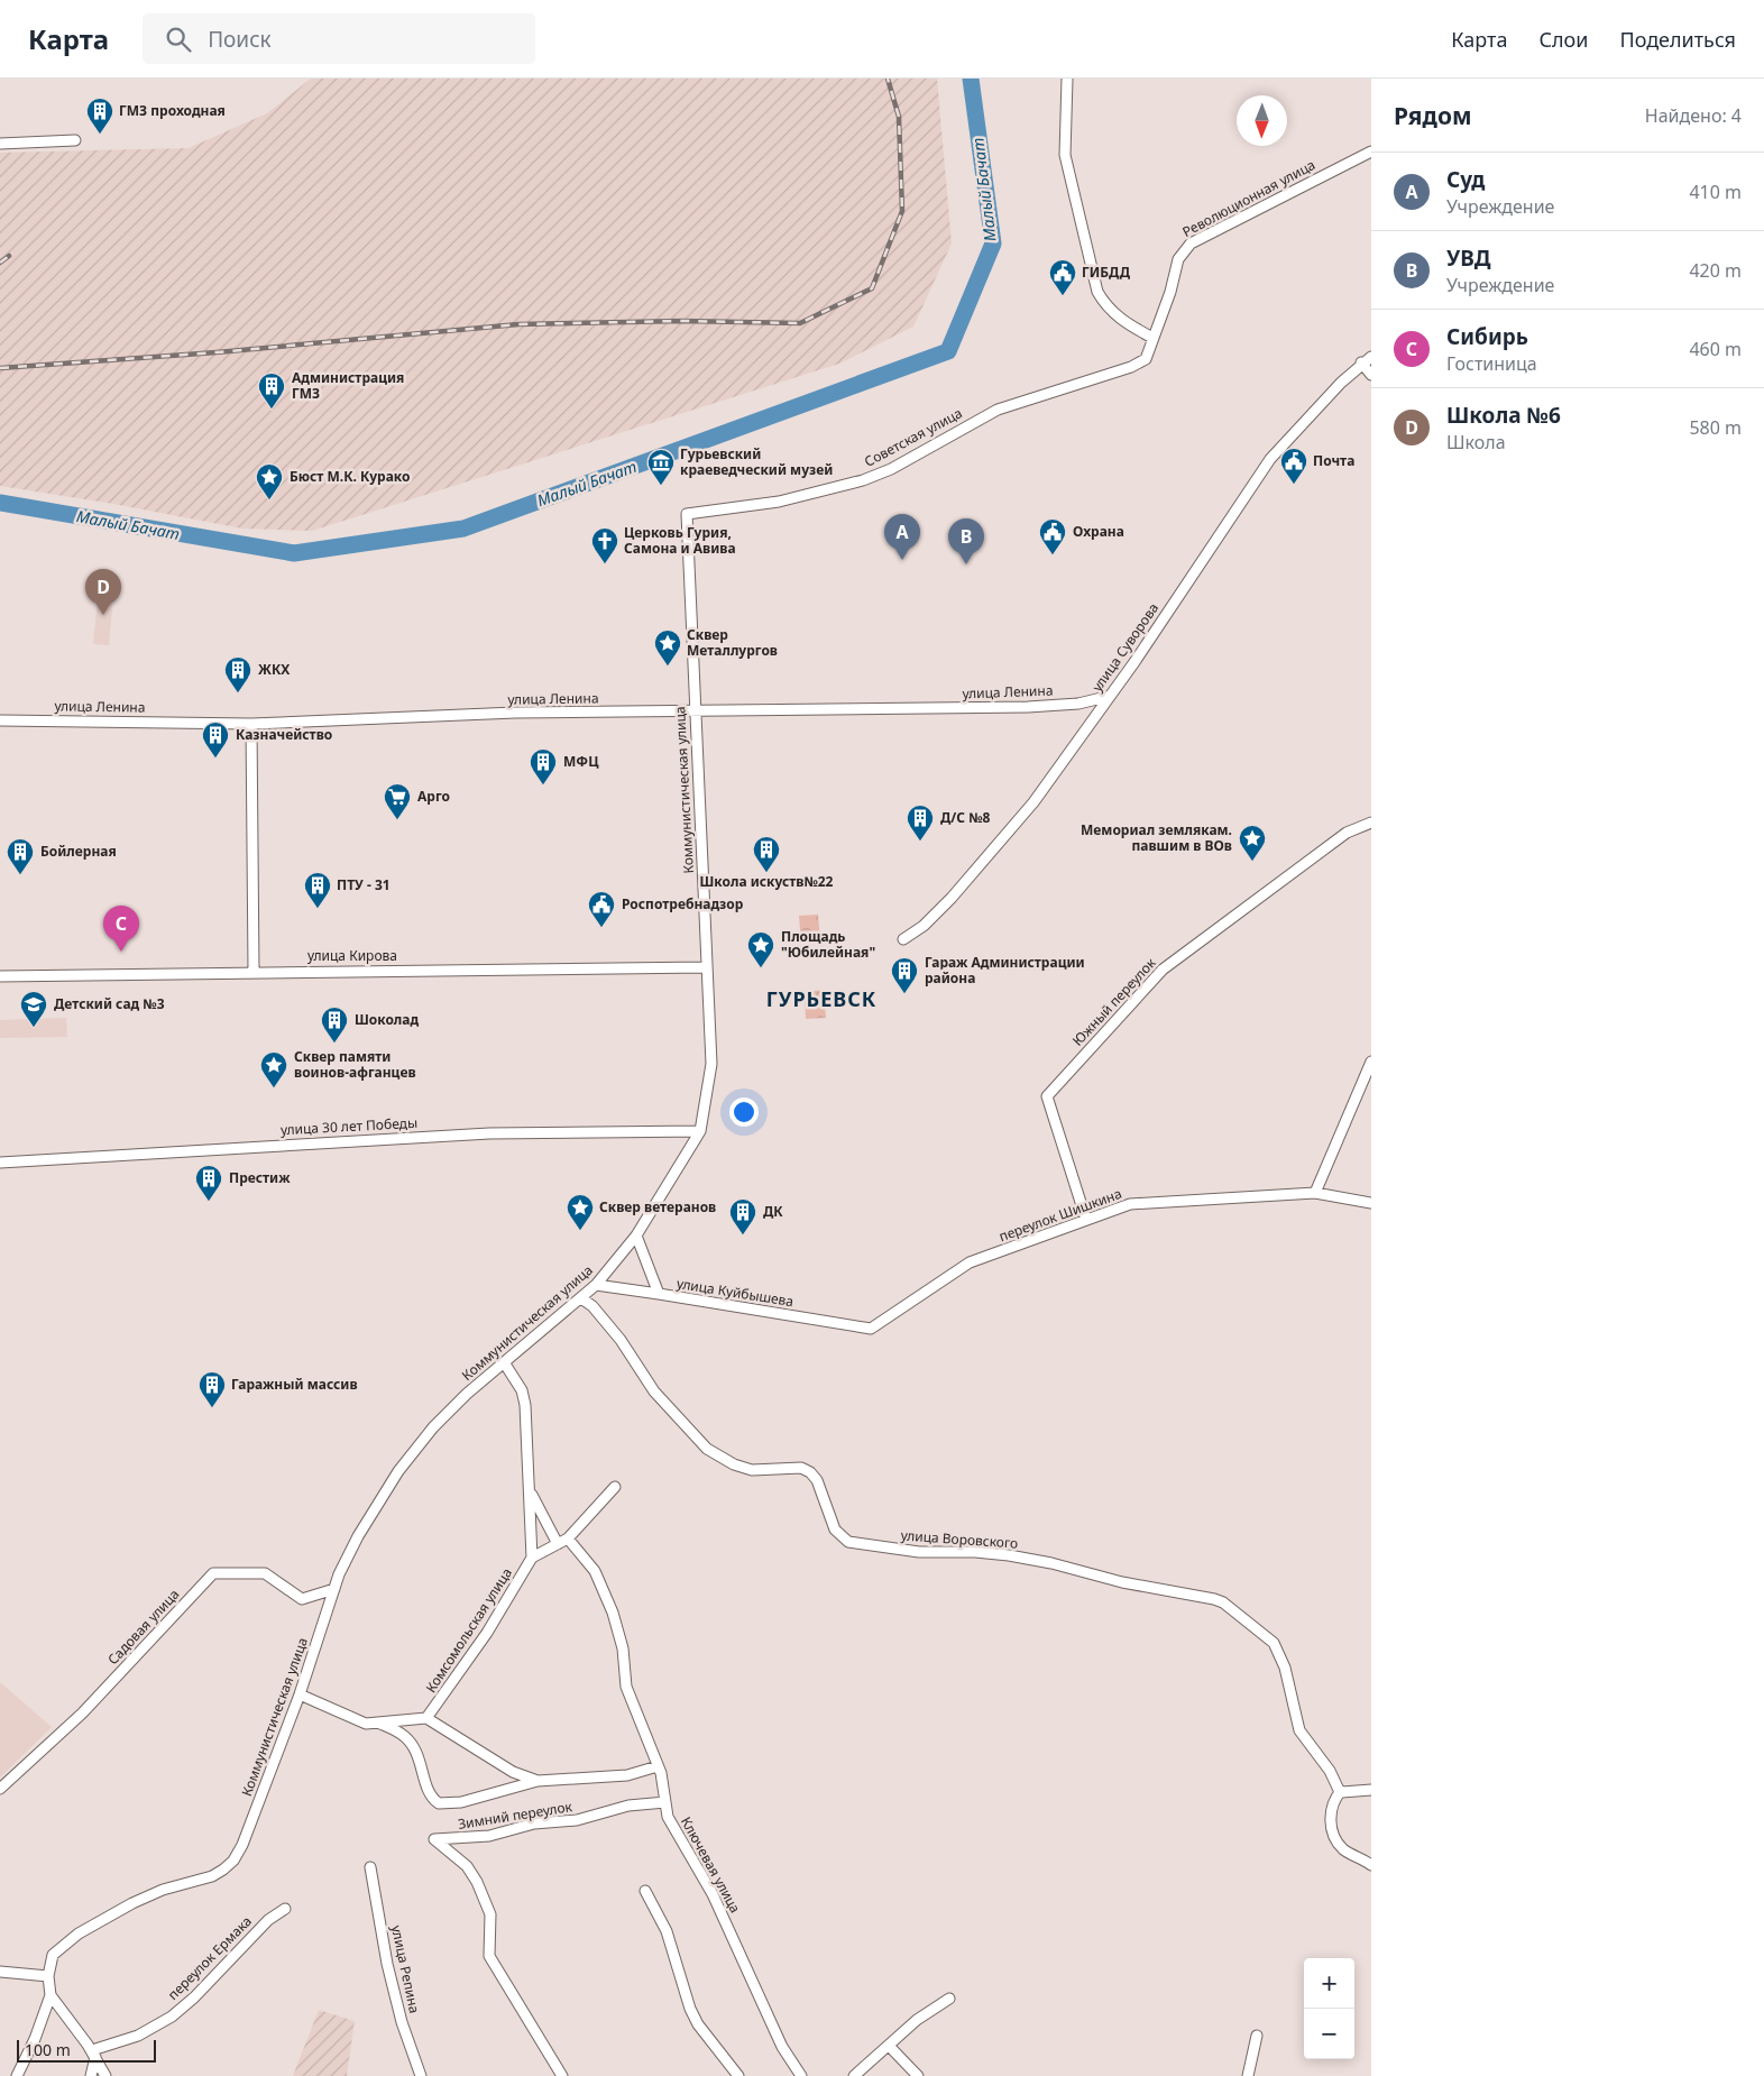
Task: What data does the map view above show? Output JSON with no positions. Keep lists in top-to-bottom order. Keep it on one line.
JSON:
{"streets":{"street":["Революционная улица","Советская улица","улица Суворова","улица Ленина","Коммунистическая улица","улица Кирова","Южный переулок","улица 30 лет Победы","переулок Шишкина","улица Куйбышева","улица Воровского","Садовая улица","Комсомольская улица","Зимний переулок","Ключевая улица","переулок Ермака","улица Репина"]},"crossings":[["Революционная улица","Советская улица"],["Советская улица","Коммунистическая улица"],["улица Суворова","улица Ленина"],["улица Ленина","Коммунистическая улица"],["Коммунистическая улица","улица Кирова"],["Коммунистическая улица","улица 30 лет Победы"],["Коммунистическая улица","улица Куйбышева"],["Коммунистическая улица","улица Воровского"],["Коммунистическая улица","Садовая улица"],["Южный переулок","переулок Шишкина"],["переулок Шишкина","улица Куйбышева"],["Зимний переулок","Ключевая улица"]],"districts":["ГУРЬЕВСК"],"water":["Малый Бачат"],"places":{"building":["ГМЗ проходная","Администрация ГМЗ","ЖКХ","Казначейство","МФЦ","Д/С №8","Школа искуств№22","Бойлерная","ПТУ - 31","Гараж Администрации района","Шоколад","Престиж","ДК","Гаражный массив"],"public building":["ГИБДД","Почта","Охрана","Роспотребнадзор"],"museum":["Гурьевский краеведческий музей"],"place":["Бюст М.К. Курако","Сквер Металлургов","Мемориал землякам. павшим в ВОв","Площадь \"Юбилейная\"","Сквер памяти воинов-афганцев","Сквер ветеранов"],"church":["Церковь Гурия, Самона и Авива"],"supermarket":["Арго"],"school or university":["Детский сад №3"]},"scale_bar":"100 m","north":"bottom","page":{"header":"Карта","search":"Поиск","nav":["Карта","Слои","Поделиться"],"heading":["Рядом","Найдено: 4"],"list":[{"mark":"A","name":"Суд","note":"Учреждение","value":"410 m"},{"mark":"B","name":"УВД","note":"Учреждение","value":"420 m"},{"mark":"C","name":"Сибирь","note":"Гостиница","value":"460 m"},{"mark":"D","name":"Школа №6","note":"Школа","value":"580 m"}],"pins":["A","B","D","C"],"map_buttons":["+","−"],"scale":"100 m"}}
